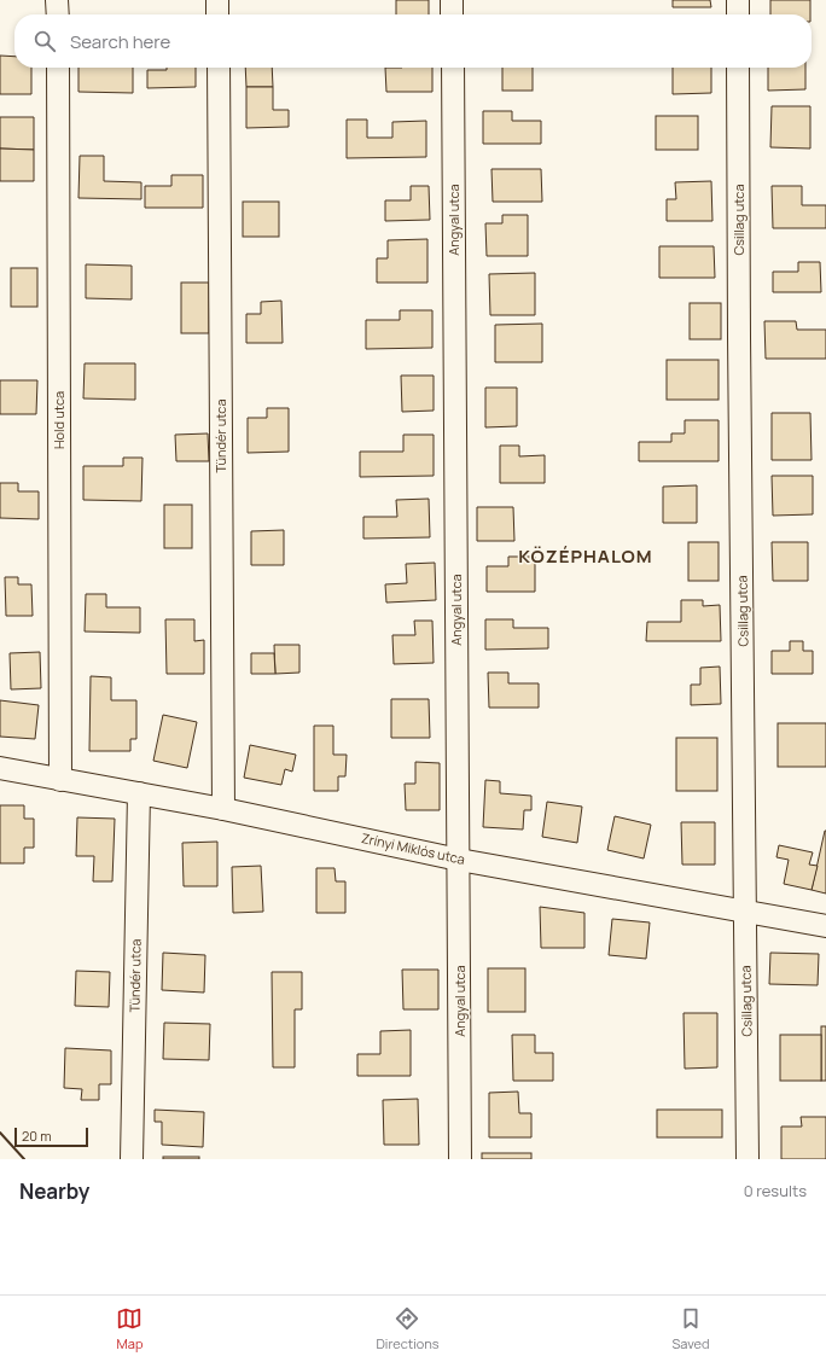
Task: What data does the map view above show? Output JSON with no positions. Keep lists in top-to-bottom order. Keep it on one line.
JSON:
{"streets":{"street":["Angyal utca","Csillag utca","Hold utca","Tündér utca","Zrínyi Miklós utca"]},"crossings":[["Angyal utca","Zrínyi Miklós utca"],["Csillag utca","Zrínyi Miklós utca"],["Hold utca","Zrínyi Miklós utca"],["Tündér utca","Zrínyi Miklós utca"]],"districts":["KÖZÉPHALOM"],"scale_bar":"20 m","page":{"search":"Search here","scale":"20 m","heading":["Nearby","0 results"],"nav":["Map","Directions","Saved"]}}
